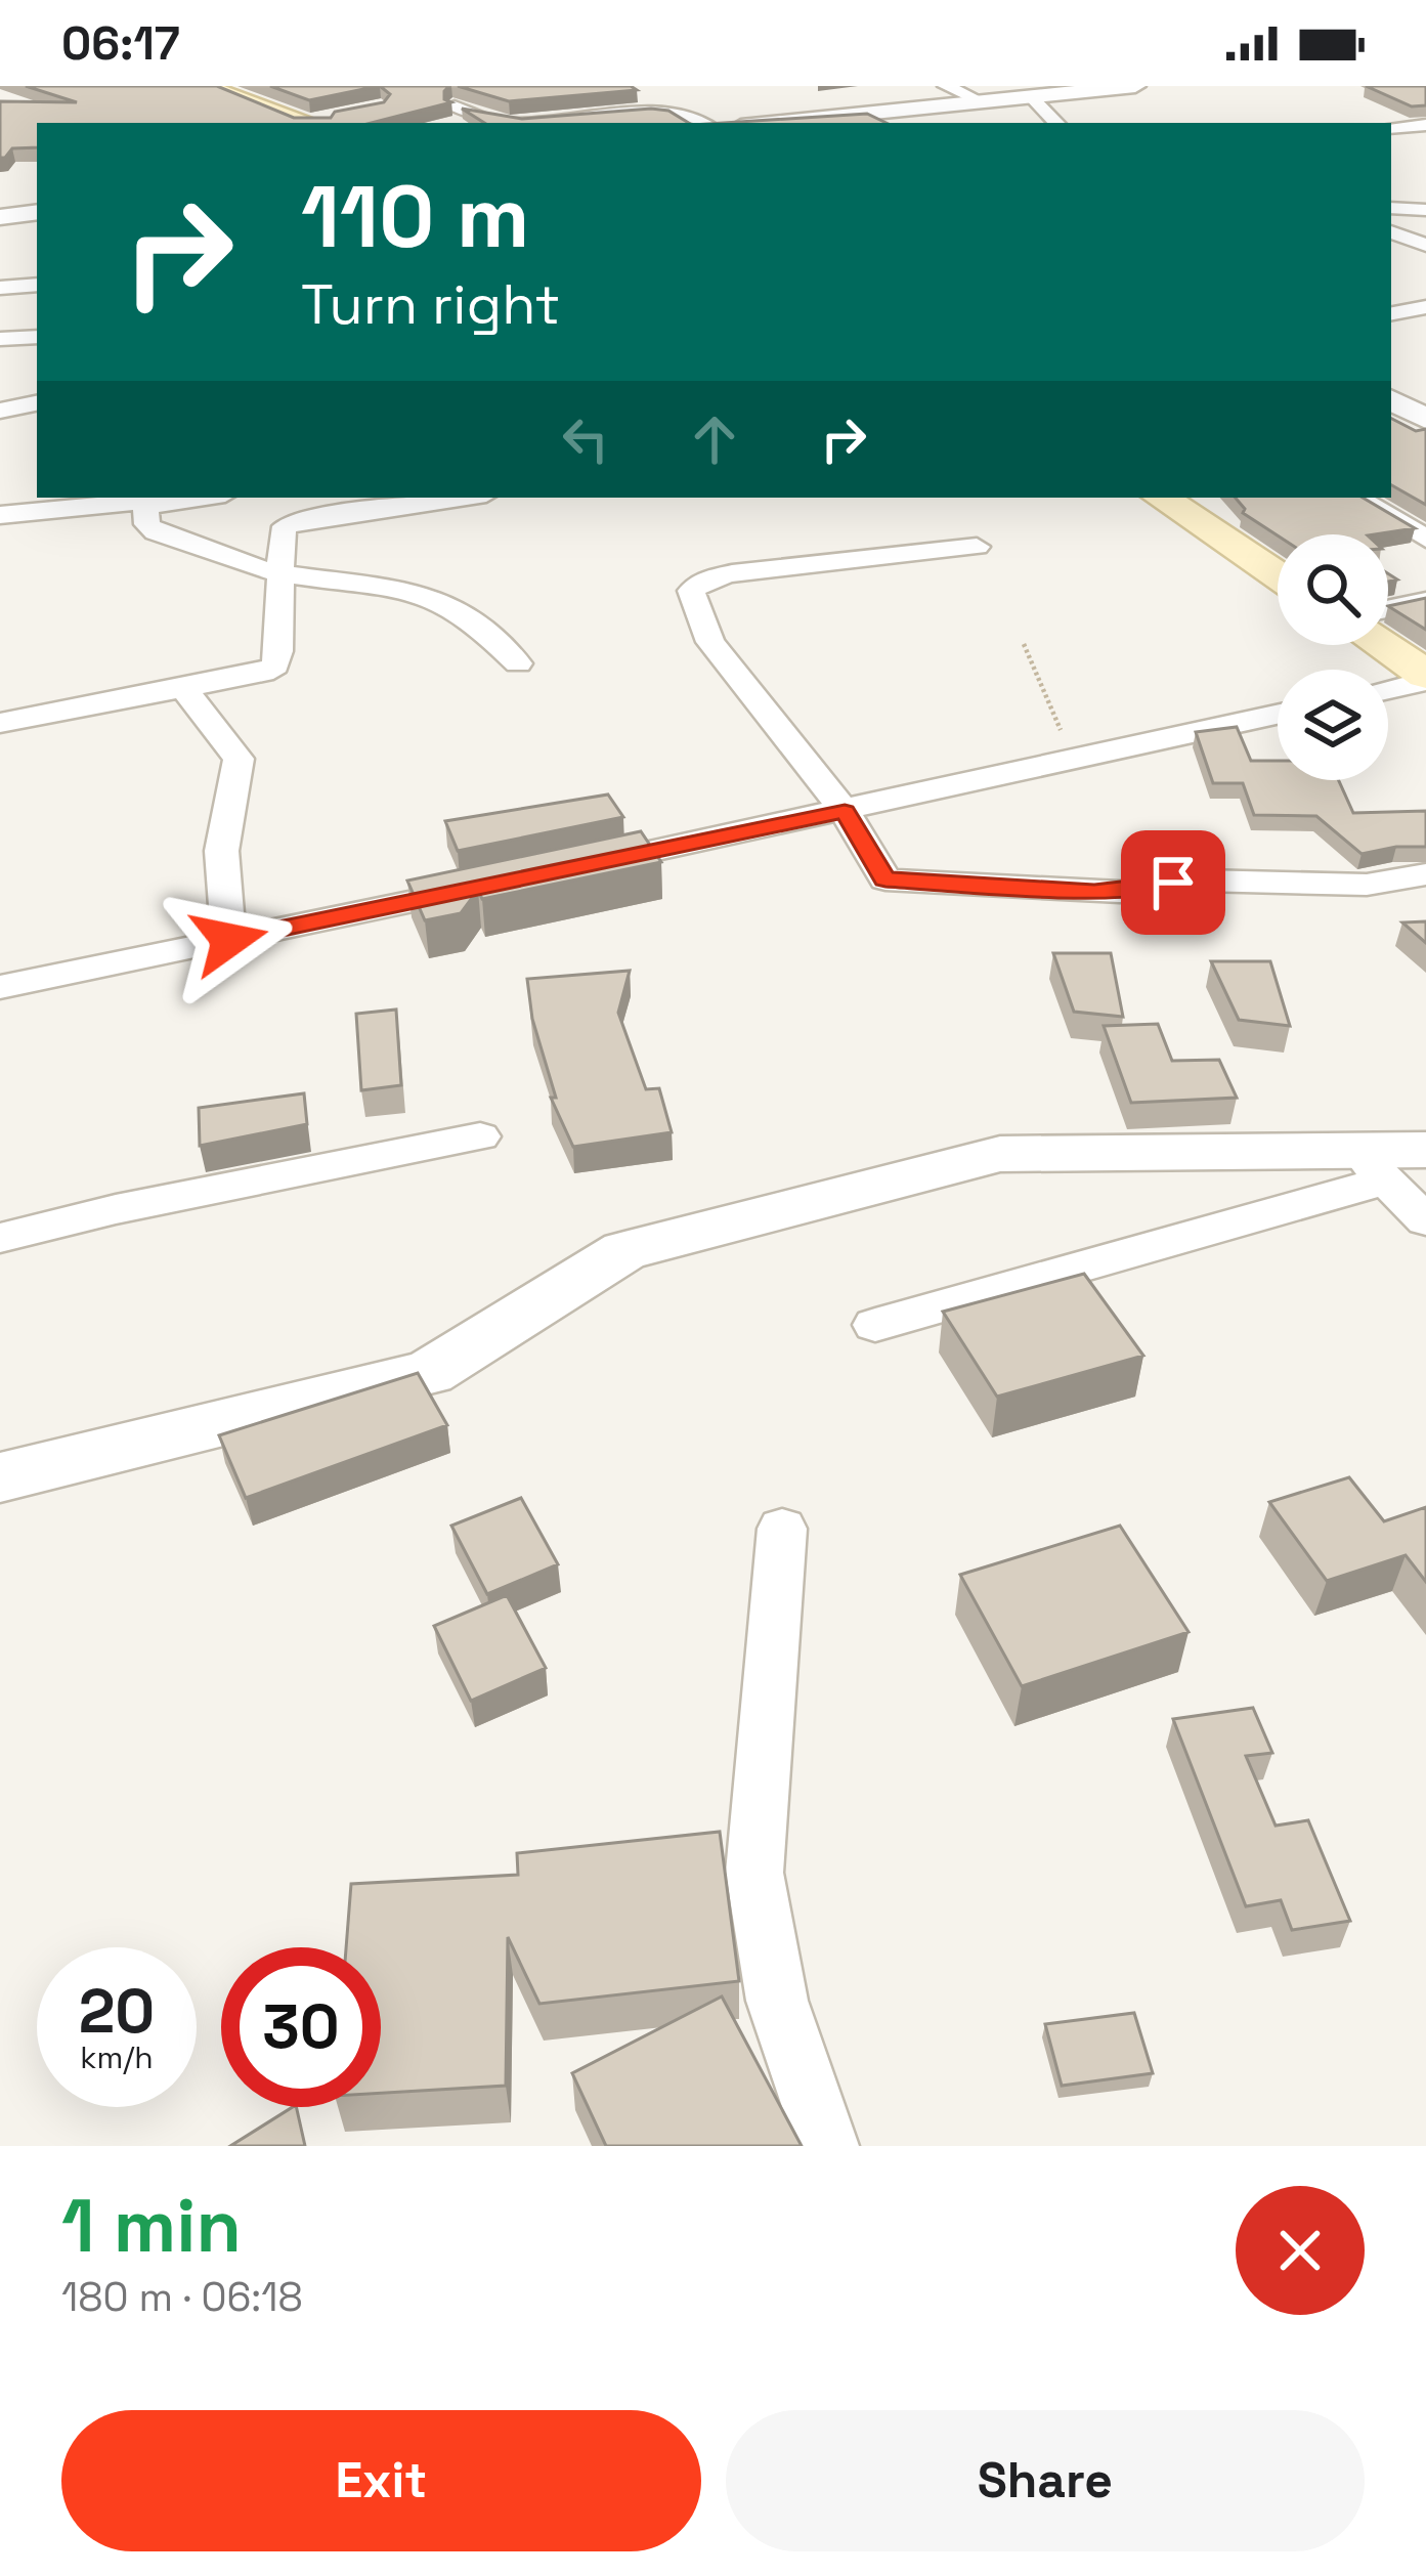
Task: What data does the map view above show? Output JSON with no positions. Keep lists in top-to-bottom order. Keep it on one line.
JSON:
{"page":{"status":"06:17","turn":["110 m","Turn right"],"speed":"20 km/h","limit":"30","heading":["1 min","180 m · 06:18"],"buttons":["Exit","Share"]}}
